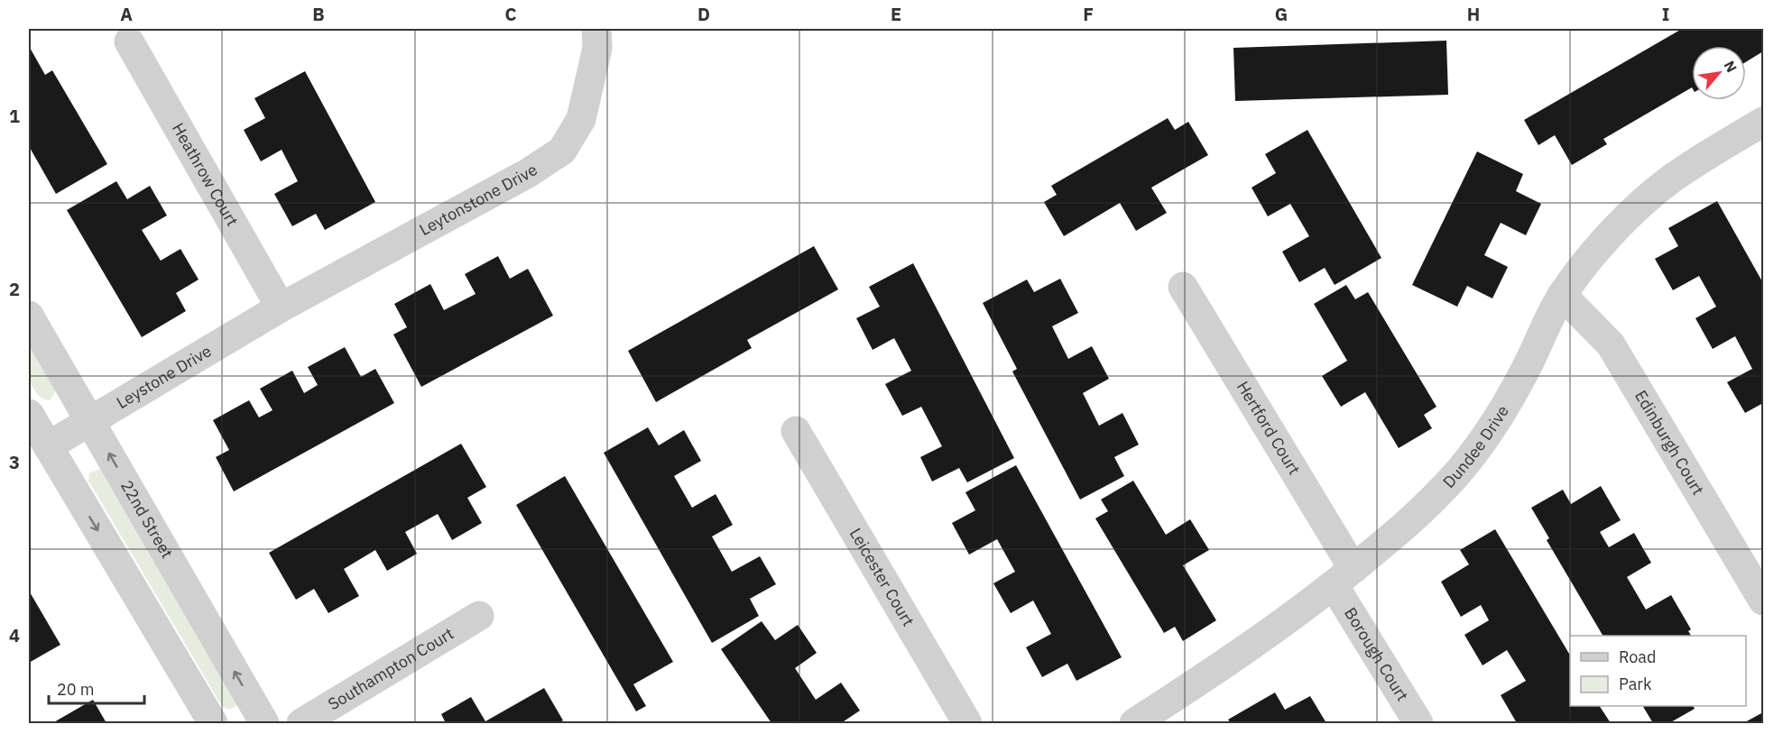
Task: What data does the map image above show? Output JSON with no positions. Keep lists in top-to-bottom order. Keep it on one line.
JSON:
{"streets":{"street":["Heathrow Court","Leytonstone Drive","Leystone Drive","Hertford Court","Edinburgh Court","Dundee Drive","22nd Street","Leicester Court","Borough Court","Southampton Court"]},"crossings":[["Heathrow Court","Leytonstone Drive"],["Heathrow Court","Leystone Drive"],["Leytonstone Drive","Leystone Drive"],["Leystone Drive","22nd Street"],["Hertford Court","Dundee Drive"],["Hertford Court","Borough Court"],["Edinburgh Court","Dundee Drive"],["Dundee Drive","Borough Court"]],"legend":["Road","Park"],"scale_bar":"20 m","north":"top right","grid":{"columns":["A","B","C","D","E","F","G","H","I"],"rows":["1","2","3","4"]}}
